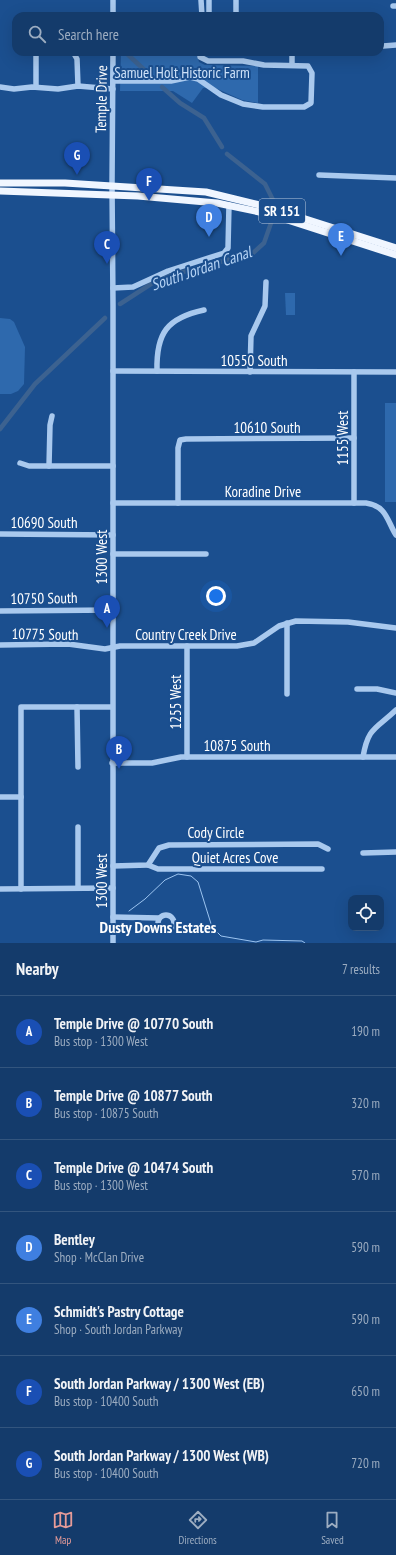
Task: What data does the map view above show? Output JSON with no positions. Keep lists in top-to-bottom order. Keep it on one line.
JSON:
{"streets":{"main road":["SR 151"],"street":["Temple Drive","10550 South","10610 South","1155 West","Koradine Drive","10690 South","1300 West","10750 South","10775 South","Country Creek Drive","1255 West","10875 South","Cody Circle","Quiet Acres Cove"]},"crossings":[["Temple Drive","SR 151"],["Temple Drive","1300 West"],["SR 151","1300 West"],["10550 South","1155 West"],["10550 South","1300 West"],["10610 South","1155 West"],["10610 South","Koradine Drive"],["1155 West","Koradine Drive"],["Koradine Drive","1300 West"],["10690 South","1300 West"],["1300 West","10750 South"],["1300 West","10775 South"],["1300 West","Country Creek Drive"],["1300 West","10875 South"],["10775 South","Country Creek Drive"],["Country Creek Drive","1255 West"],["1255 West","10875 South"],["Cody Circle","Quiet Acres Cove"]],"districts":["Dusty Downs Estates"],"water":["South Jordan Canal"],"parks":["Samuel Holt Historic Farm"],"page":{"search":"Search here","pins":["G","F","D","E","C","A","B"],"heading":["Nearby","7 results"],"list":[{"mark":"A","name":"Temple Drive @ 10770 South","note":"Bus stop · 1300 West","value":"190 m"},{"mark":"B","name":"Temple Drive @ 10877 South","note":"Bus stop · 10875 South","value":"320 m"},{"mark":"C","name":"Temple Drive @ 10474 South","note":"Bus stop · 1300 West","value":"570 m"},{"mark":"D","name":"Bentley","note":"Shop · McClan Drive","value":"590 m"},{"mark":"E","name":"Schmidt's Pastry Cottage","note":"Shop · South Jordan Parkway","value":"590 m"},{"mark":"F","name":"South Jordan Parkway / 1300 West (EB)","note":"Bus stop · 10400 South","value":"650 m"},{"mark":"G","name":"South Jordan Parkway / 1300 West (WB)","note":"Bus stop · 10400 South","value":"720 m"}],"nav":["Map","Directions","Saved"]}}
